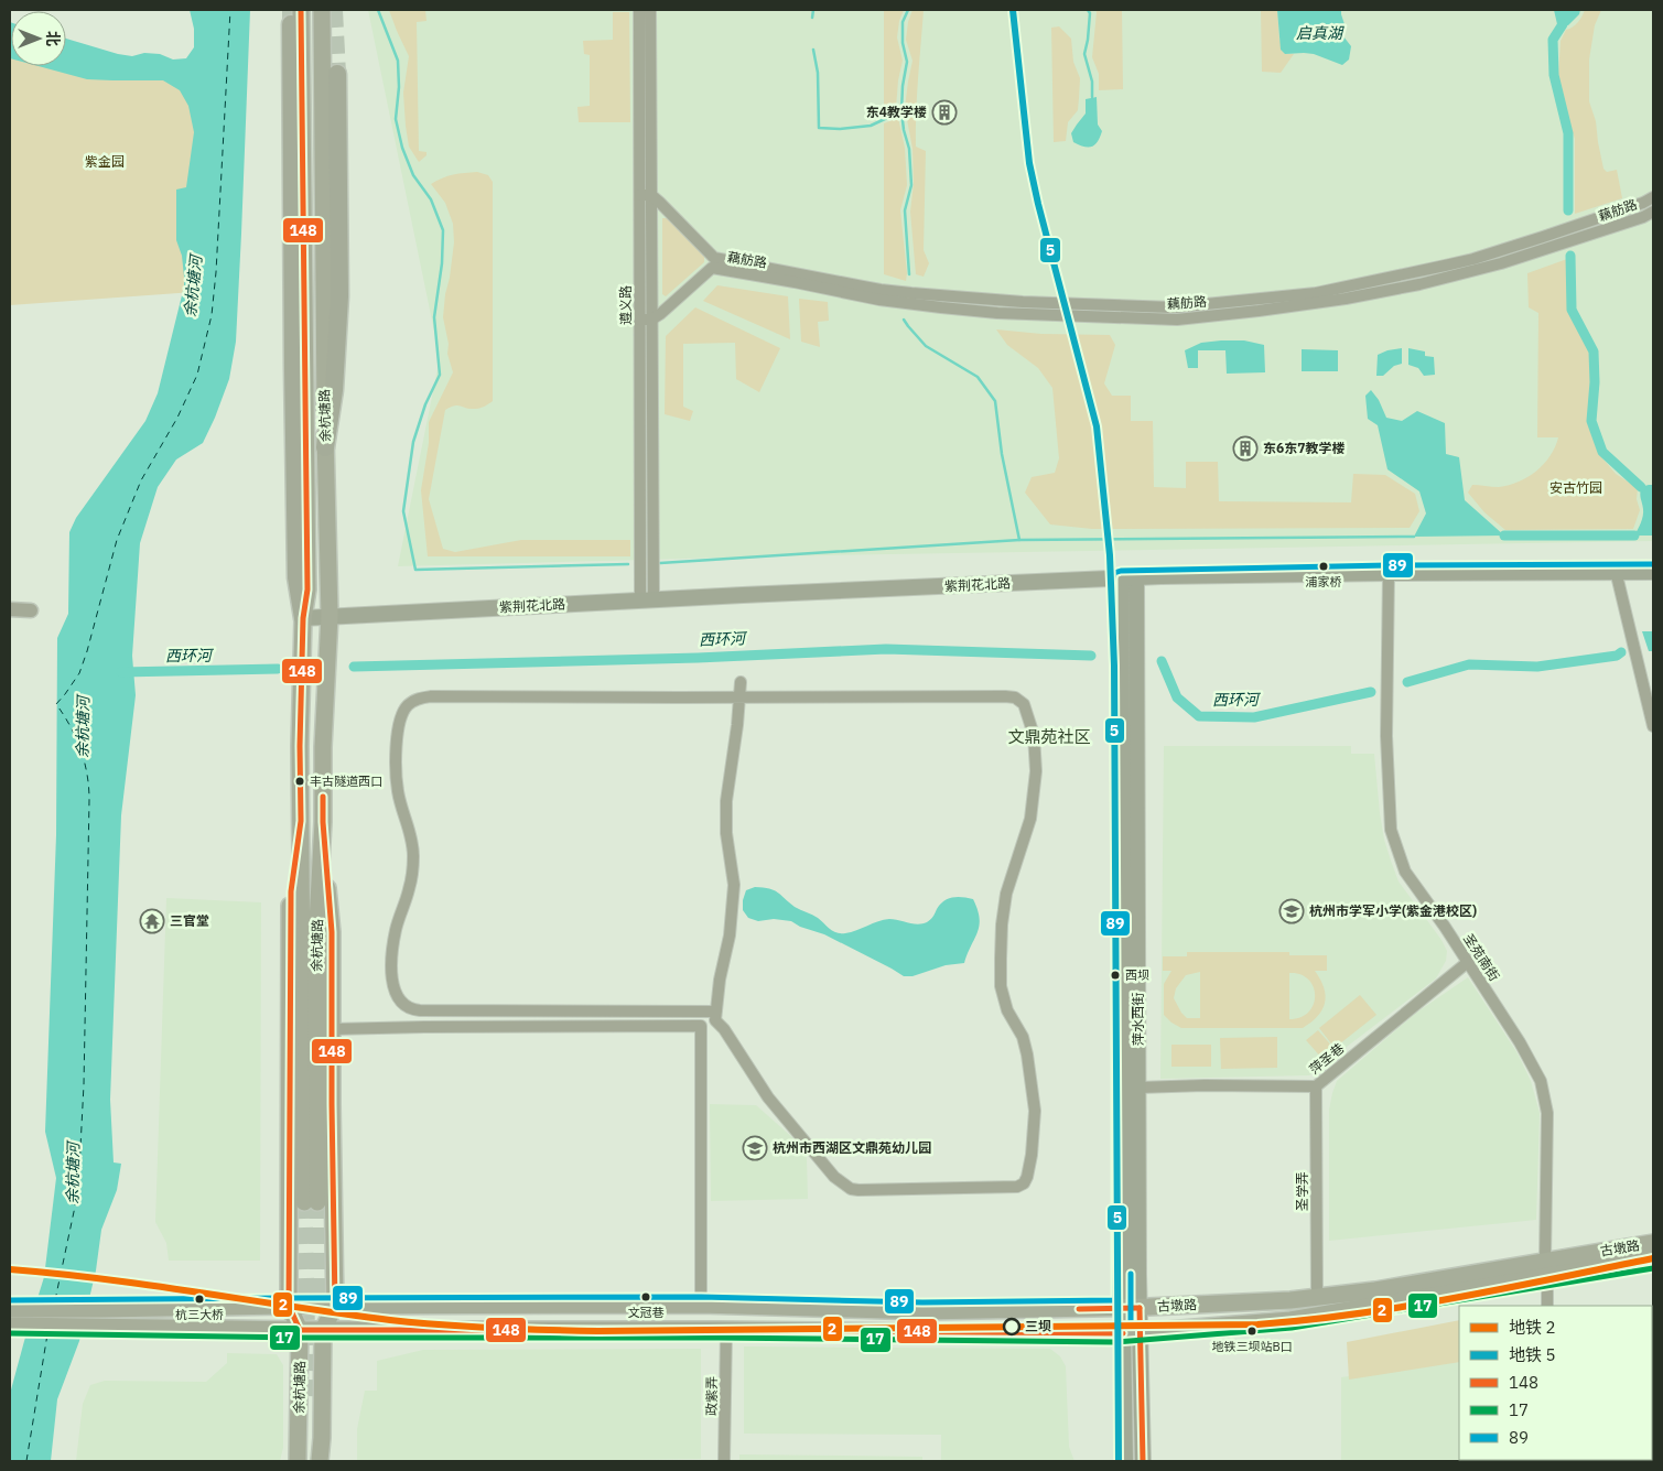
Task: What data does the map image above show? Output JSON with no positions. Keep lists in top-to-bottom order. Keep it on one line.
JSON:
{"streets":{"main road":["余杭塘路","紫荆花北路","萍水西街","古墩路"],"street":["藕舫路","遵义路","圣苑南街","萍圣巷","圣学弄","政紫弄"]},"crossings":[["遵义路","紫荆花北路"],["余杭塘路","紫荆花北路"],["余杭塘路","古墩路"],["紫荆花北路","圣苑南街"],["紫荆花北路","萍水西街"],["圣苑南街","萍圣巷"],["圣苑南街","古墩路"],["萍水西街","萍圣巷"],["萍水西街","古墩路"],["萍圣巷","圣学弄"],["圣学弄","古墩路"],["古墩路","政紫弄"]],"districts":["文鼎苑社区"],"water":["启真湖","余杭塘河","西环河"],"parks":["紫金园","安古竹园"],"places":{"building":["东4教学楼","东6东7教学楼"],"other":["浦家桥","丰古隧道西口","西坝","文冠巷","杭三大桥","三坝","地铁三坝站B口"],"school or university":["杭州市学军小学(紫金港校区)","杭州市西湖区文鼎苑幼儿园"],"temple":["三官堂"]},"lines":["metro line 5","transit line 148","transit line 89","metro line 2","transit line 17"],"legend":["地铁 2","地铁 5","148","17","89"],"north":"right"}
